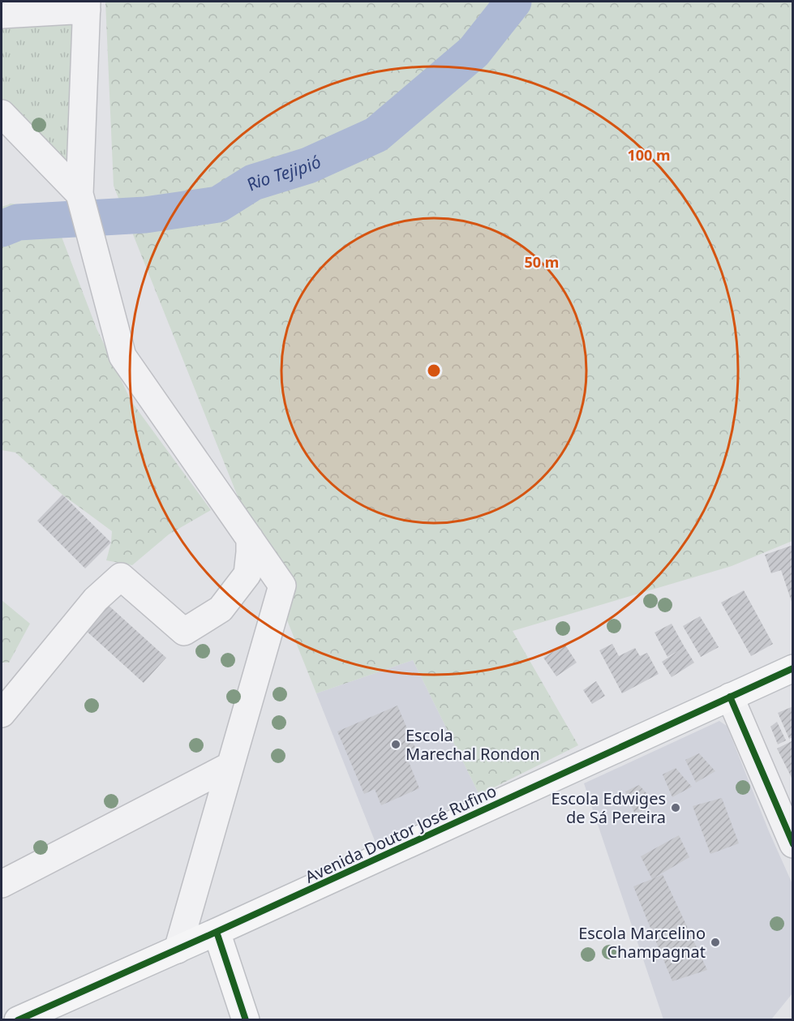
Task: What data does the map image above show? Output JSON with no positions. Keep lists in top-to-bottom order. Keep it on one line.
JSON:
{"streets":{"main road":["Avenida Doutor José Rufino"]},"water":["Rio Tejipió"],"places":["Escola Marechal Rondon","Escola Edwiges de Sá Pereira","Escola Marcelino Champagnat"],"rings":["100 m","50 m"]}
